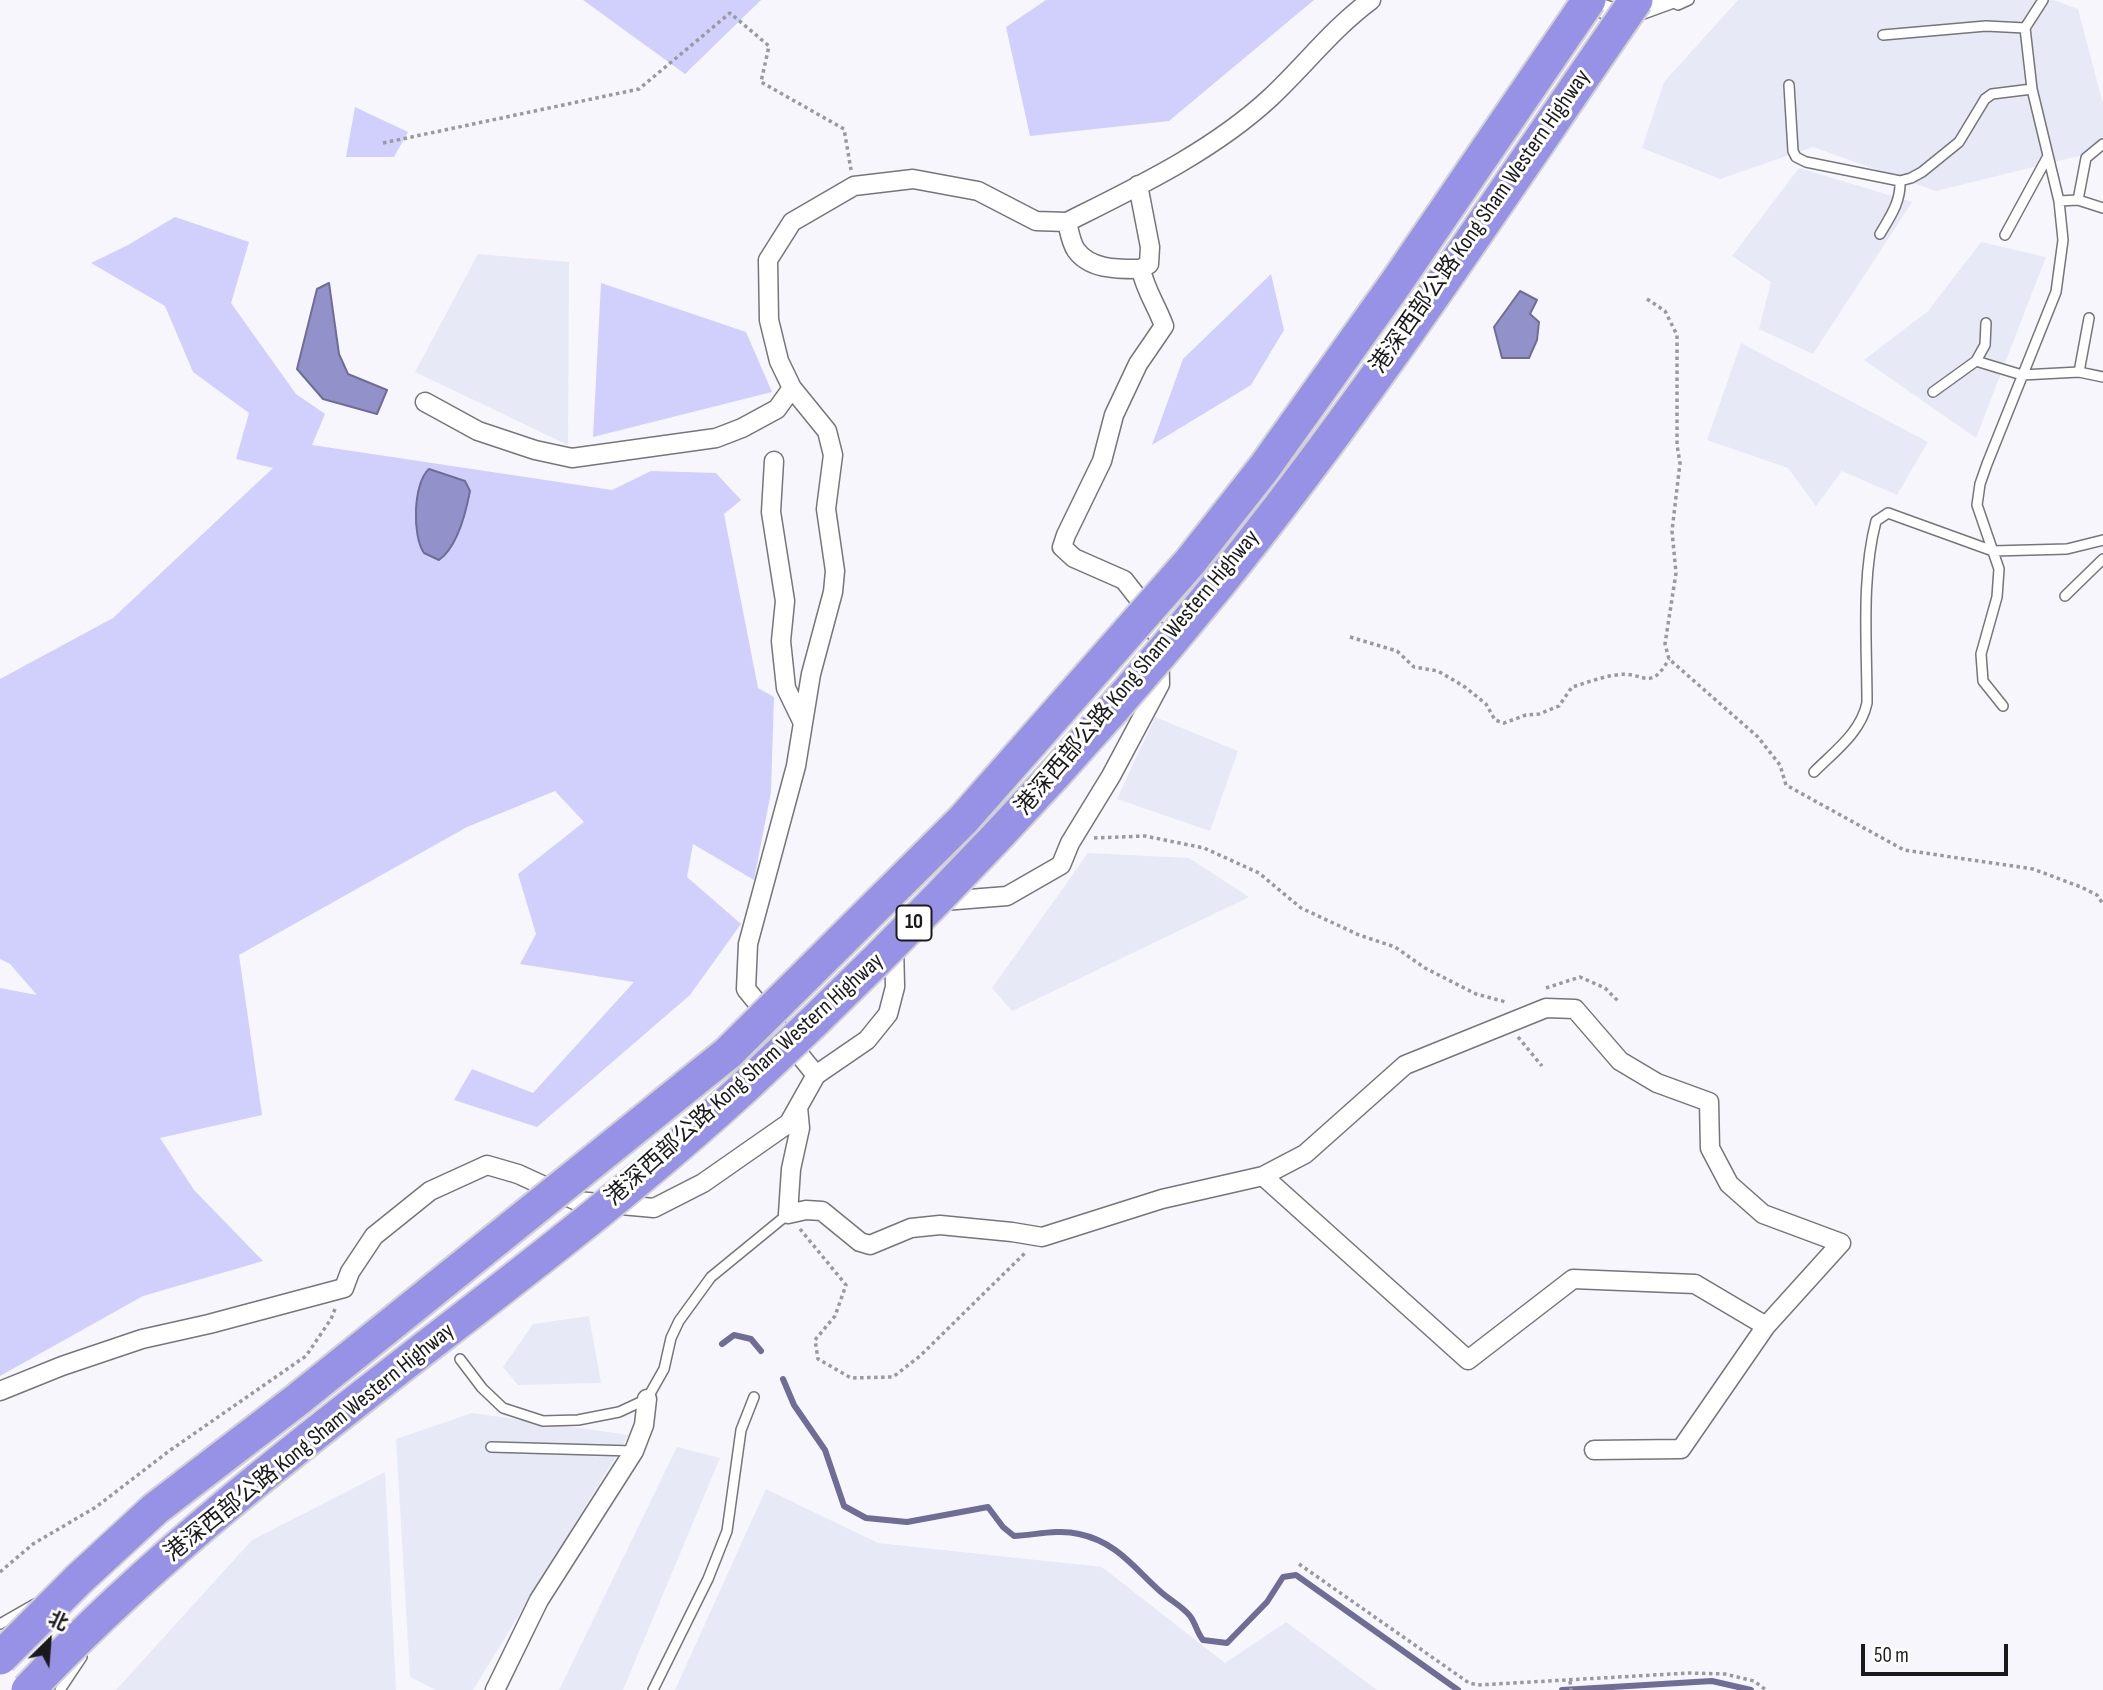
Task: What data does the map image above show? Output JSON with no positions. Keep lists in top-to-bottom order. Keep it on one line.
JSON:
{"streets":{"highway":["港深西部公路 Kong Sham Western Highway","10"]},"scale_bar":"50 m","north":"top right"}
